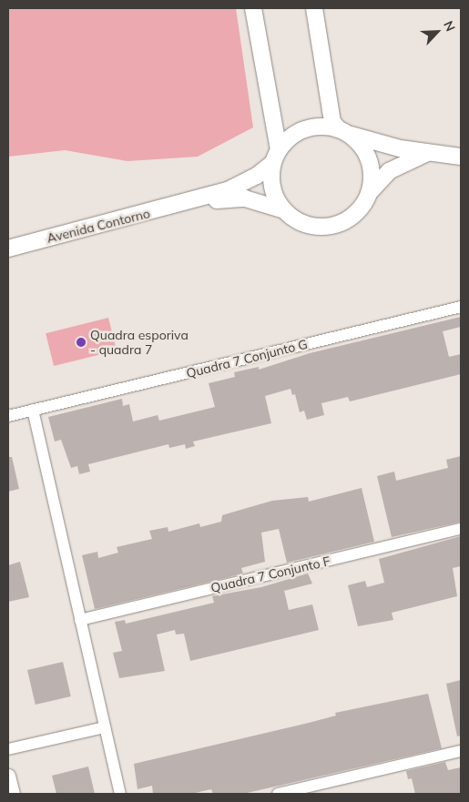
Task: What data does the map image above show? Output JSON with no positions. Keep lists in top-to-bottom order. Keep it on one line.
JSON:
{"streets":{"main road":["Avenida Contorno"],"street":["Quadra 7 Conjunto G","Quadra 7 Conjunto F"]},"places":["Quadra esporiva - quadra 7"],"north":"top right"}
